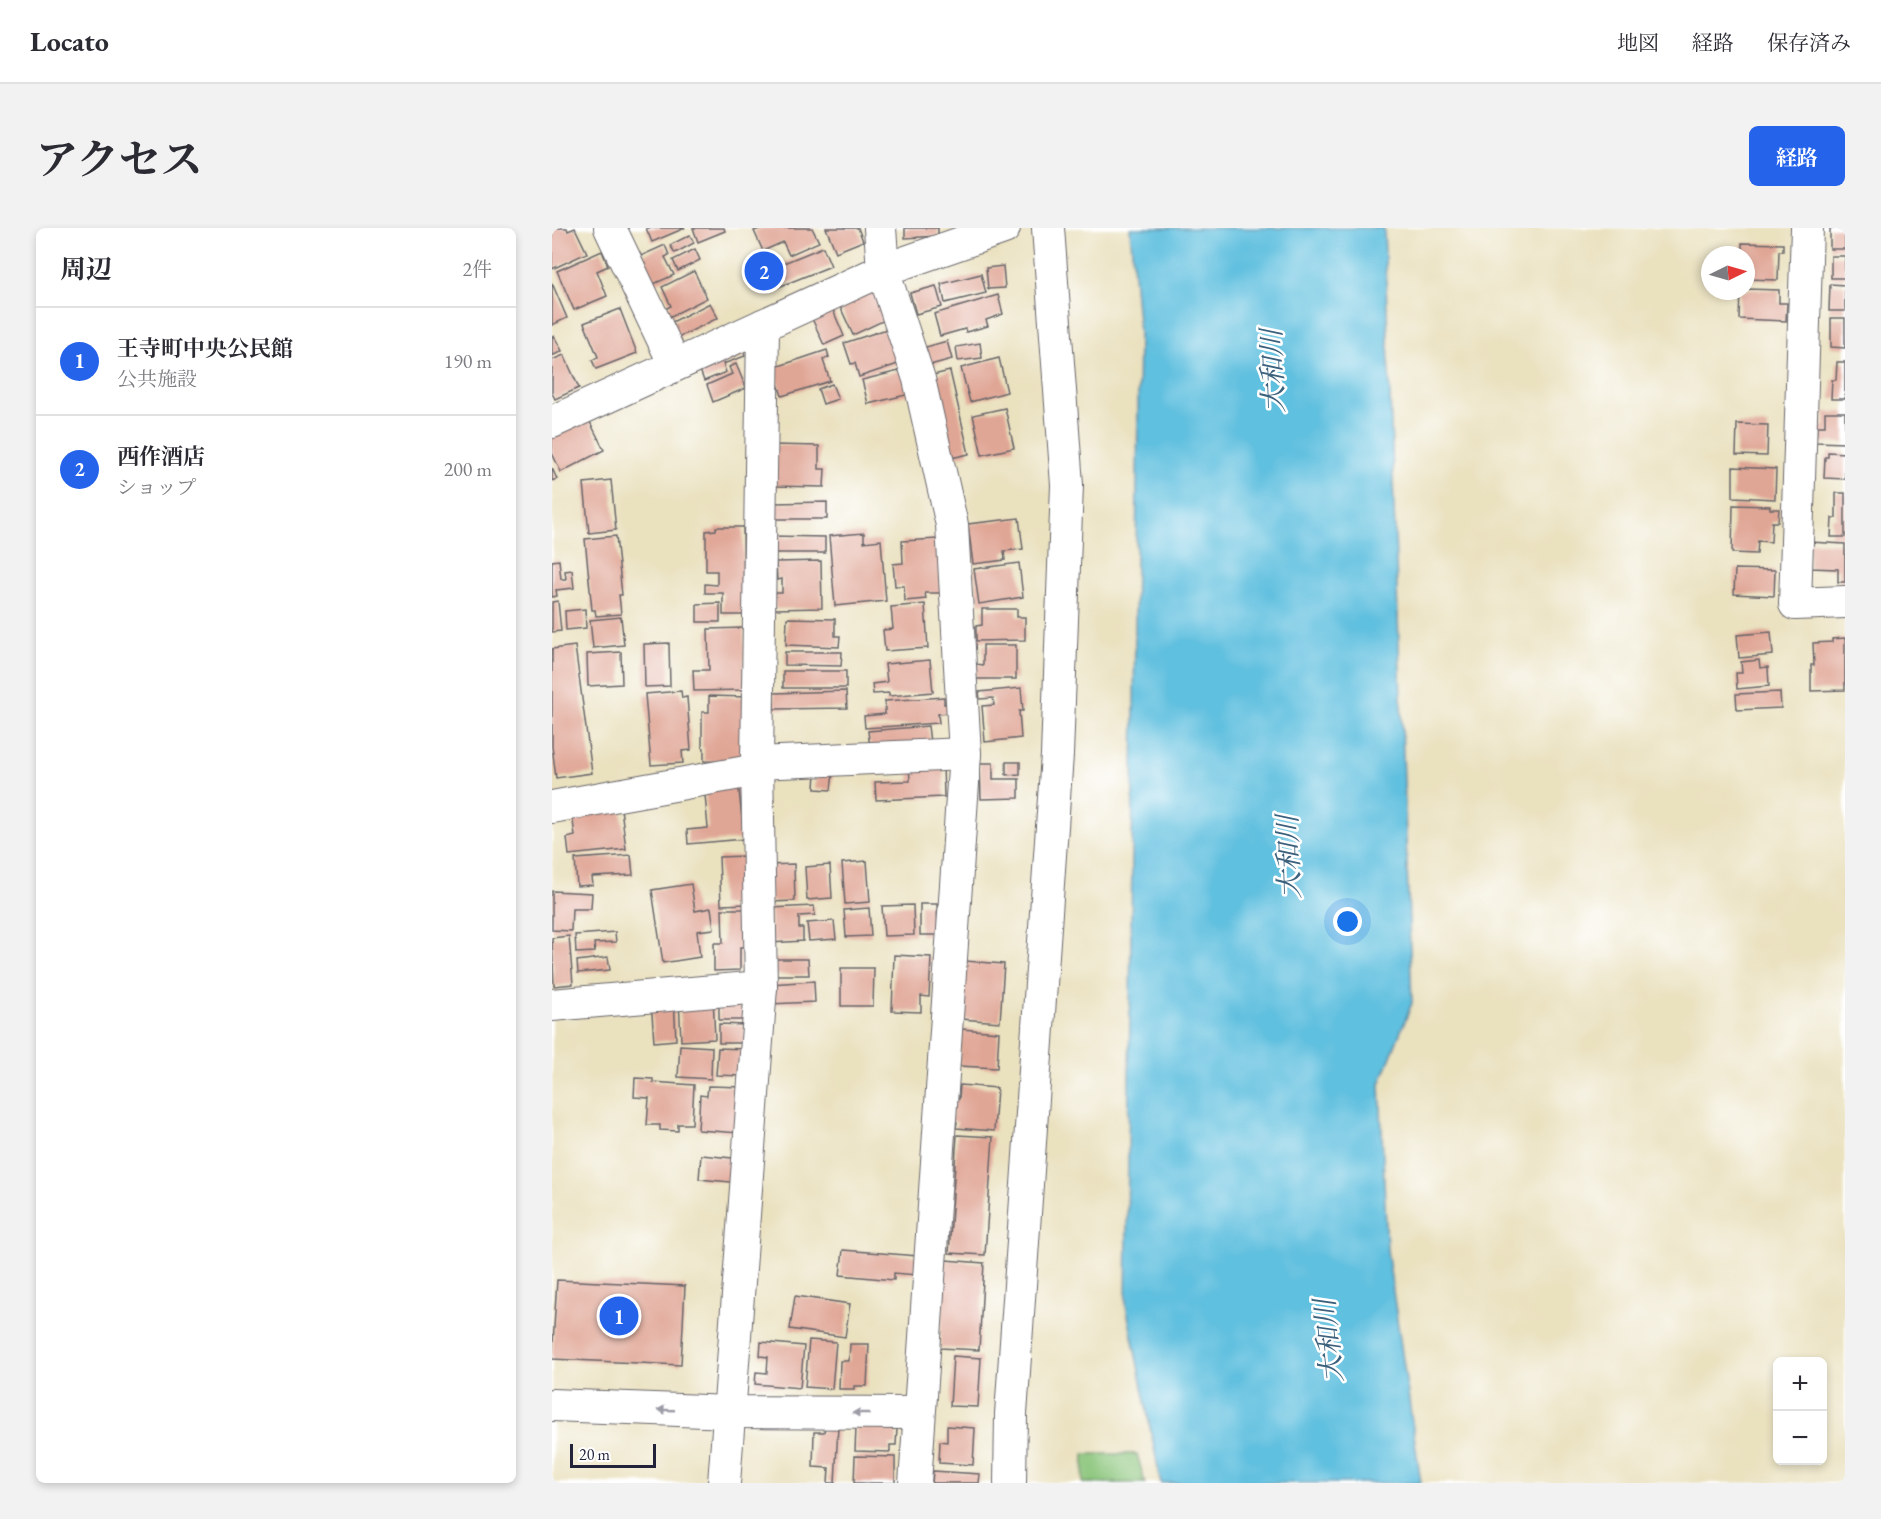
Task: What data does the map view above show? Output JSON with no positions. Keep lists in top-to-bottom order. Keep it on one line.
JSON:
{"water":["大和川"],"scale_bar":"20 m","north":"right","page":{"header":"Locato","nav":["地図","経路","保存済み"],"title":"アクセス","buttons":"経路","heading":["周辺","2件"],"pins":["2","1"],"list":[{"mark":"1","name":"王寺町中央公民館","note":"公共施設","value":"190 m"},{"mark":"2","name":"西作酒店","note":"ショップ","value":"200 m"}],"map_buttons":["+","−"],"scale":"20 m"}}
